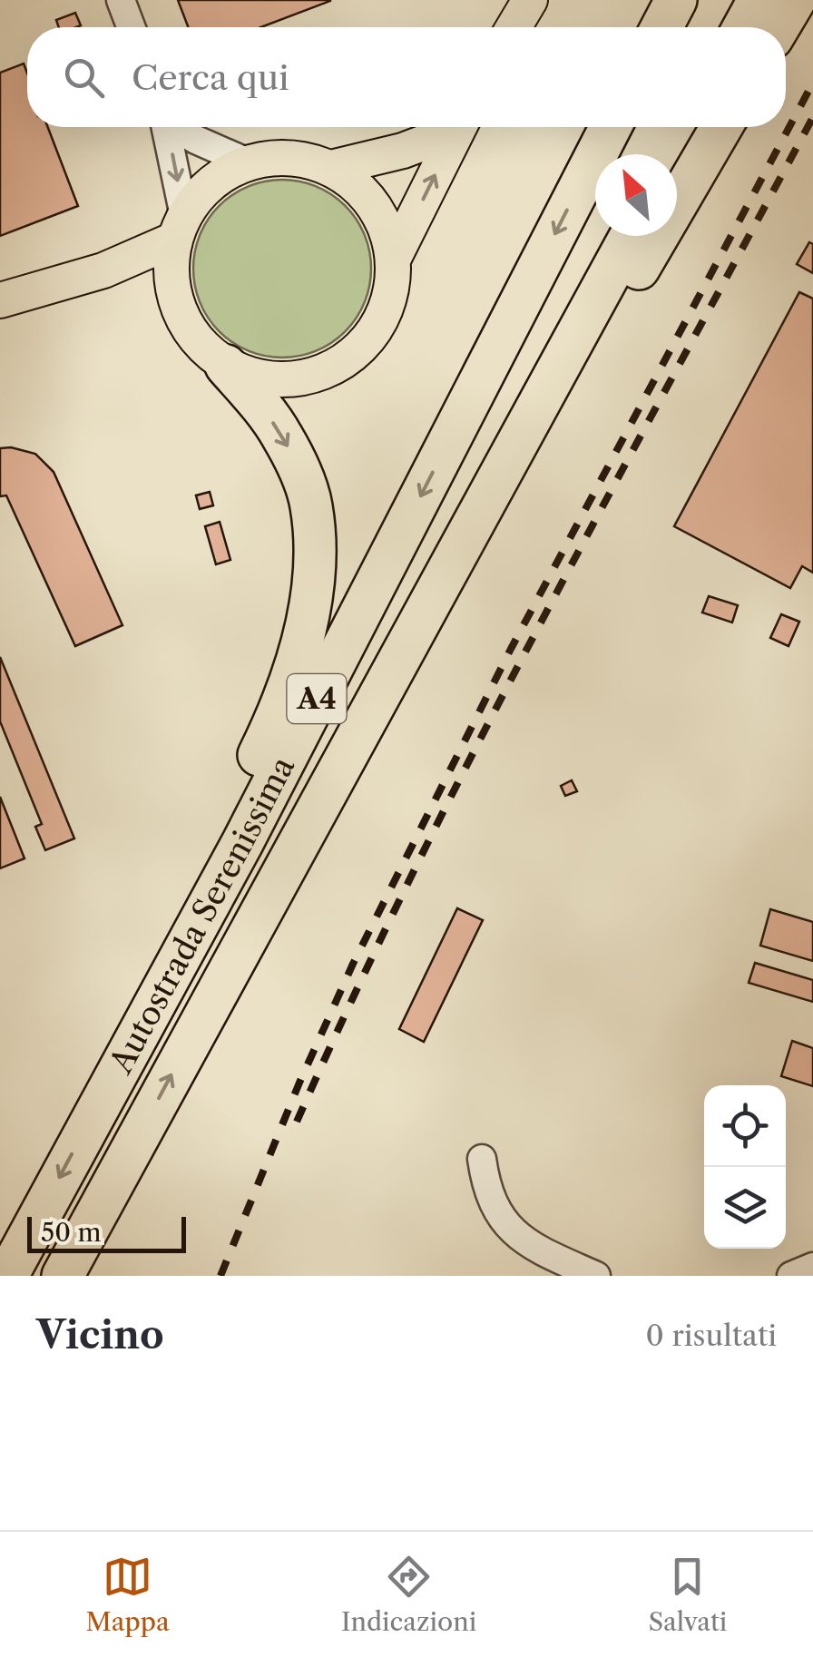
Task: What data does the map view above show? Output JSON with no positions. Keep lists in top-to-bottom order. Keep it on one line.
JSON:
{"streets":{"highway":["A4","Autostrada Serenissima"]},"scale_bar":"50 m","north":"top left","page":{"search":"Cerca qui","scale":"50 m","heading":["Vicino","0 risultati"],"nav":["Mappa","Indicazioni","Salvati"]}}
